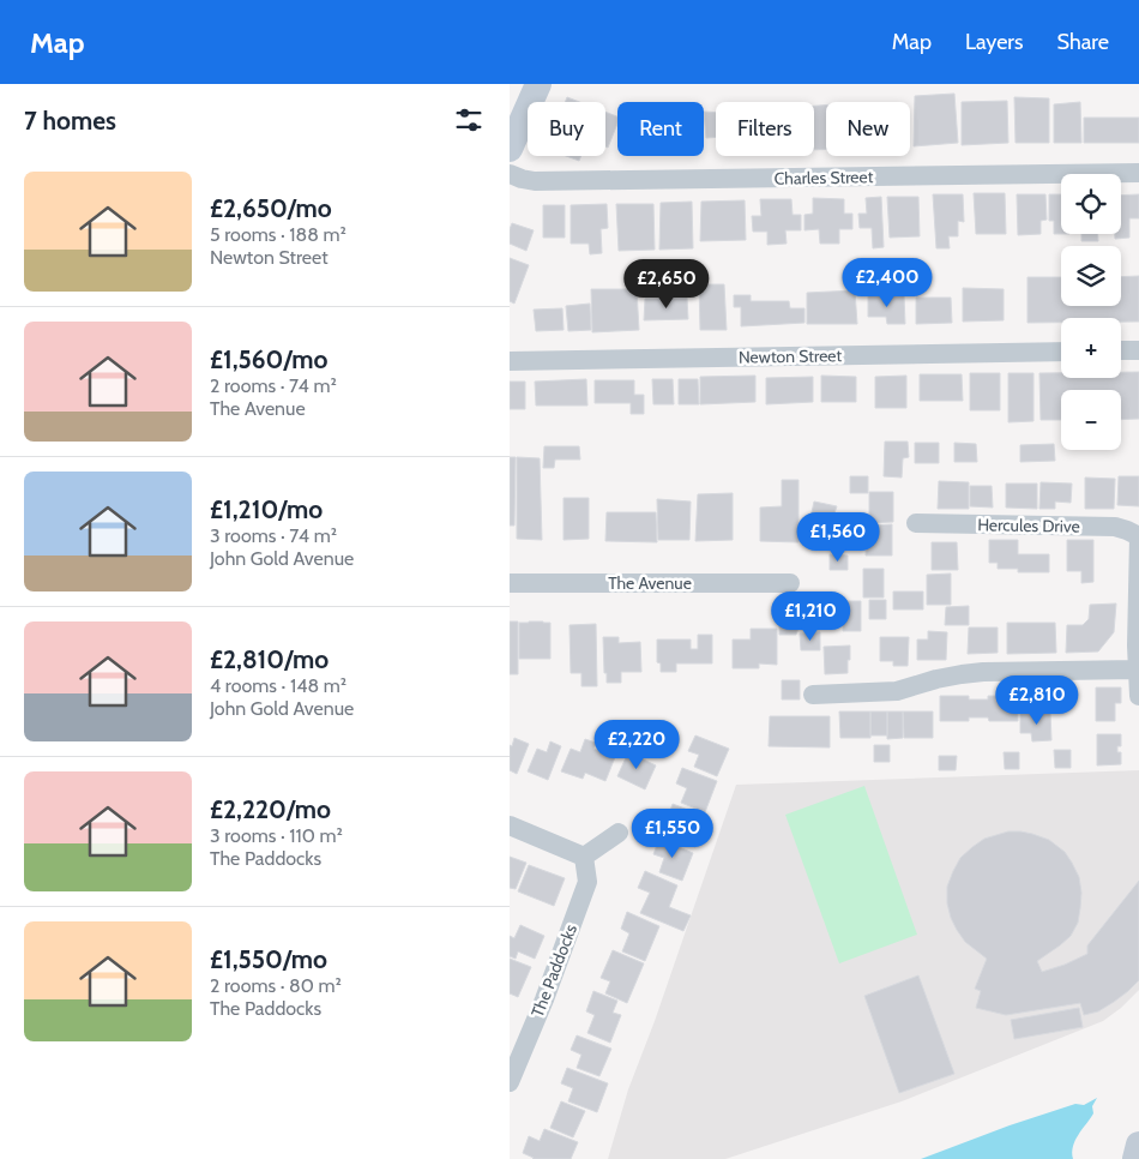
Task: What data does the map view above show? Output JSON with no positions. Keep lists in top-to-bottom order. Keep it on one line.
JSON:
{"streets":{"street":["Charles Street","Newton Street","Hercules Drive","The Avenue","The Paddocks"]},"page":{"header":"Map","nav":["Map","Layers","Share"],"heading":"7 homes","chip":["Buy","Rent","Filters","New"],"list":[{"name":"£2,650/mo","note":"5 rooms · 188 m² · Newton Street"},{"name":"£1,560/mo","note":"2 rooms · 74 m² · The Avenue"},{"name":"£1,210/mo","note":"3 rooms · 74 m² · John Gold Avenue"},{"name":"£2,810/mo","note":"4 rooms · 148 m² · John Gold Avenue"},{"name":"£2,220/mo","note":"3 rooms · 110 m² · The Paddocks"},{"name":"£1,550/mo","note":"2 rooms · 80 m² · The Paddocks"}],"map_buttons":["+","−"],"price":["£2,400","£2,650","£1,560","£1,210","£2,810","£2,220","£1,550"]}}
